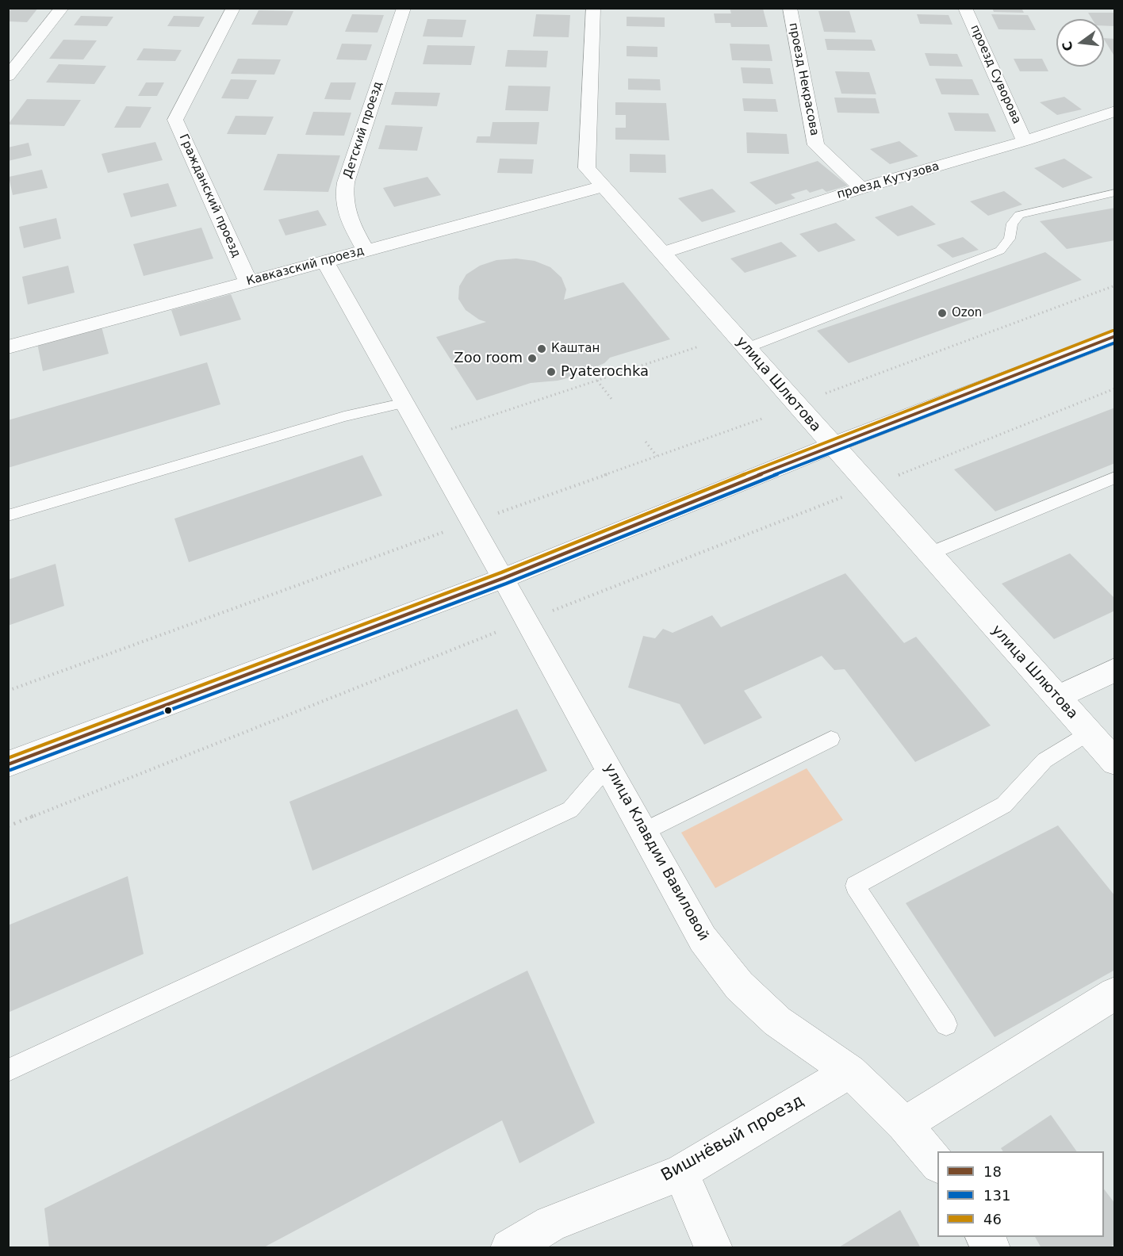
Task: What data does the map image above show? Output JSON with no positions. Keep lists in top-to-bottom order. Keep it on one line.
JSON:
{"streets":{"street":["проезд Суворова","проезд Некрасова","Детский проезд","проезд Кутузова","Гражданский проезд","Кавказский проезд","улица Шлютова","улица Клавдии Вавиловой","Вишнёвый проезд"]},"crossings":[["проезд Суворова","проезд Кутузова"],["проезд Некрасова","проезд Кутузова"],["Детский проезд","Кавказский проезд"],["проезд Кутузова","улица Шлютова"],["Гражданский проезд","Кавказский проезд"],["Кавказский проезд","улица Шлютова"],["Кавказский проезд","улица Клавдии Вавиловой"],["улица Клавдии Вавиловой","Вишнёвый проезд"]],"places":["Ozon","Каштан","Zoo room","Pyaterochka"],"lines":["transit line 46","transit line 18","transit line 131"],"legend":["18","131","46"],"north":"left"}
